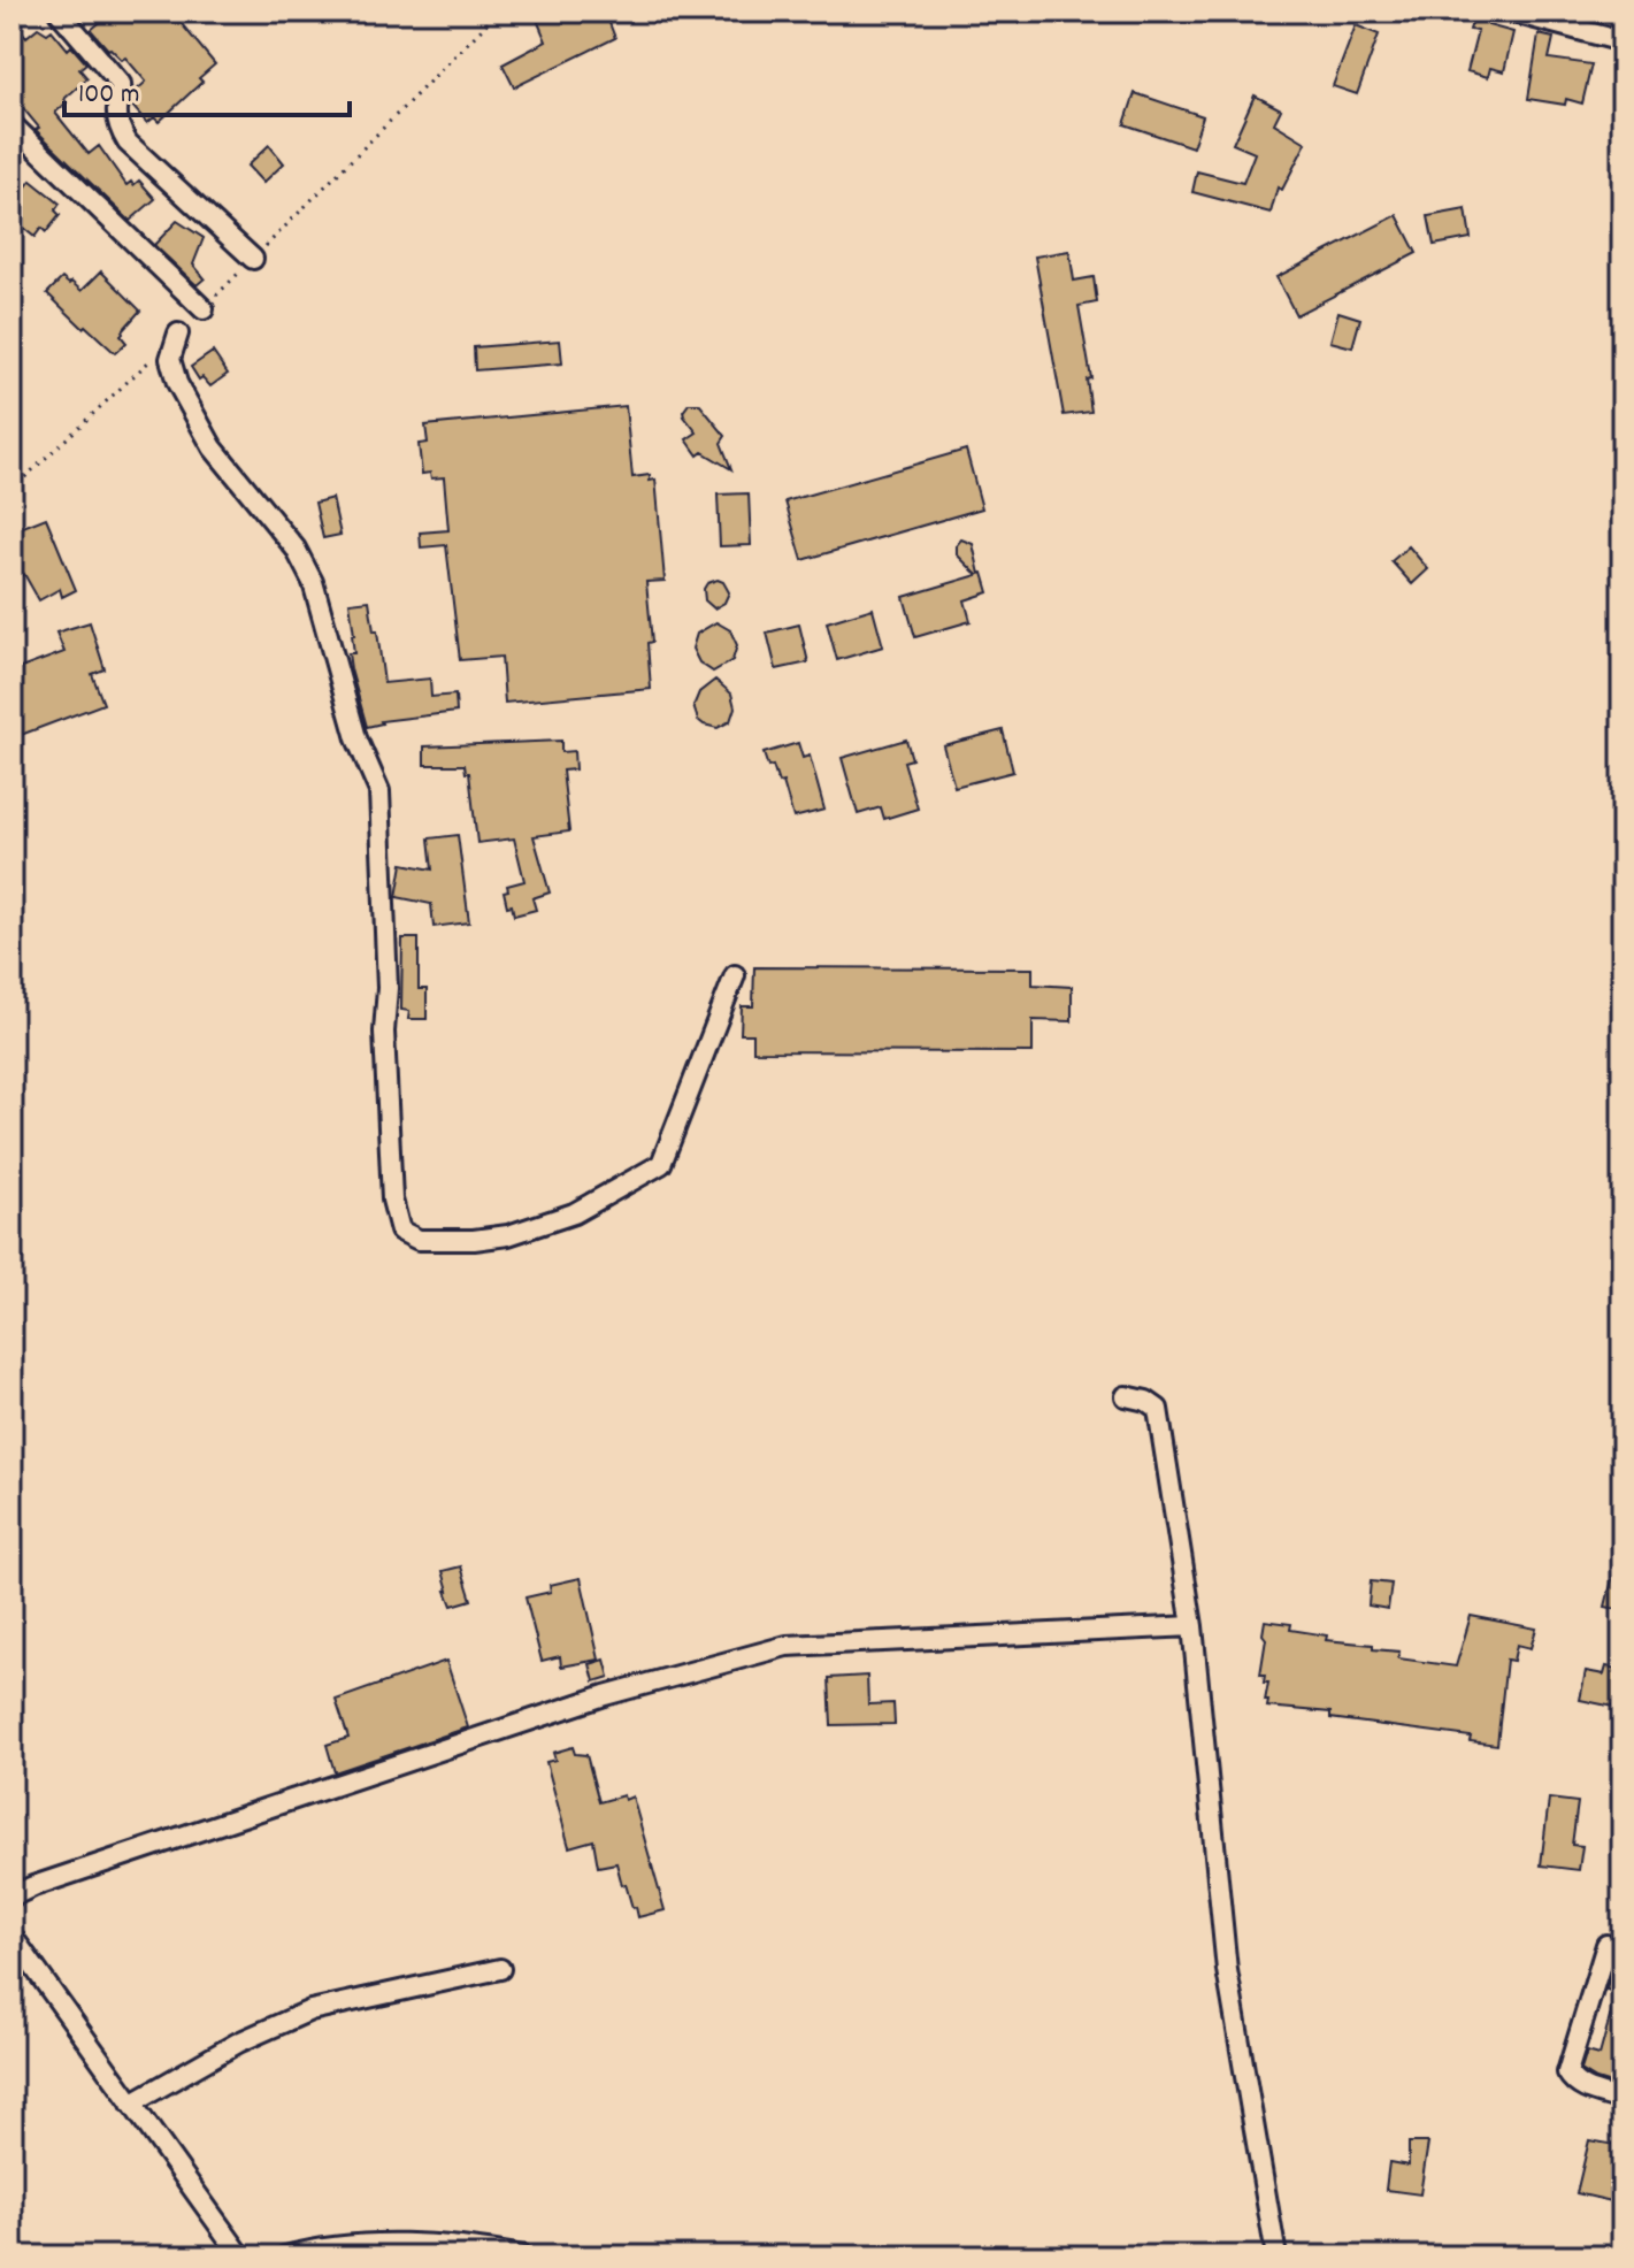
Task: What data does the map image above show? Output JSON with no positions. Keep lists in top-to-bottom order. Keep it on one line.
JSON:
{"scale_bar":"100 m"}
